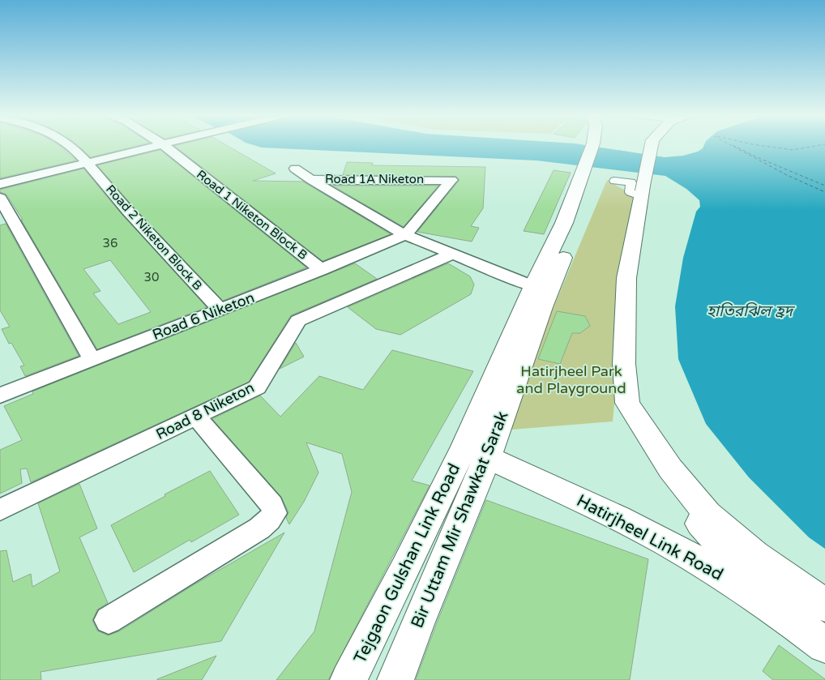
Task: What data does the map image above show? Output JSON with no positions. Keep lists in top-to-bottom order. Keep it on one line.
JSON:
{"streets":{"main road":["Bir Uttam Mir Shawkat Sarak","Hatirjheel Link Road","Tejgaon Gulshan Link Road"],"street":["Road 1A Niketon","Road 1 Niketon Block B","Road 2 Niketon Block B","Road 6 Niketon","Road 8 Niketon"]},"crossings":[["Road 1A Niketon","Road 6 Niketon"],["Road 1A Niketon","Road 8 Niketon"],["Road 1A Niketon","Bir Uttam Mir Shawkat Sarak"],["Road 1 Niketon Block B","Road 6 Niketon"],["Road 2 Niketon Block B","Road 6 Niketon"],["Bir Uttam Mir Shawkat Sarak","Hatirjheel Link Road"],["Bir Uttam Mir Shawkat Sarak","Tejgaon Gulshan Link Road"],["Hatirjheel Link Road","Tejgaon Gulshan Link Road"]],"water":["হাতিরঝিল হ্রদ"],"parks":["Hatirjheel Park and Playground"],"house_numbers":["36","30"]}
